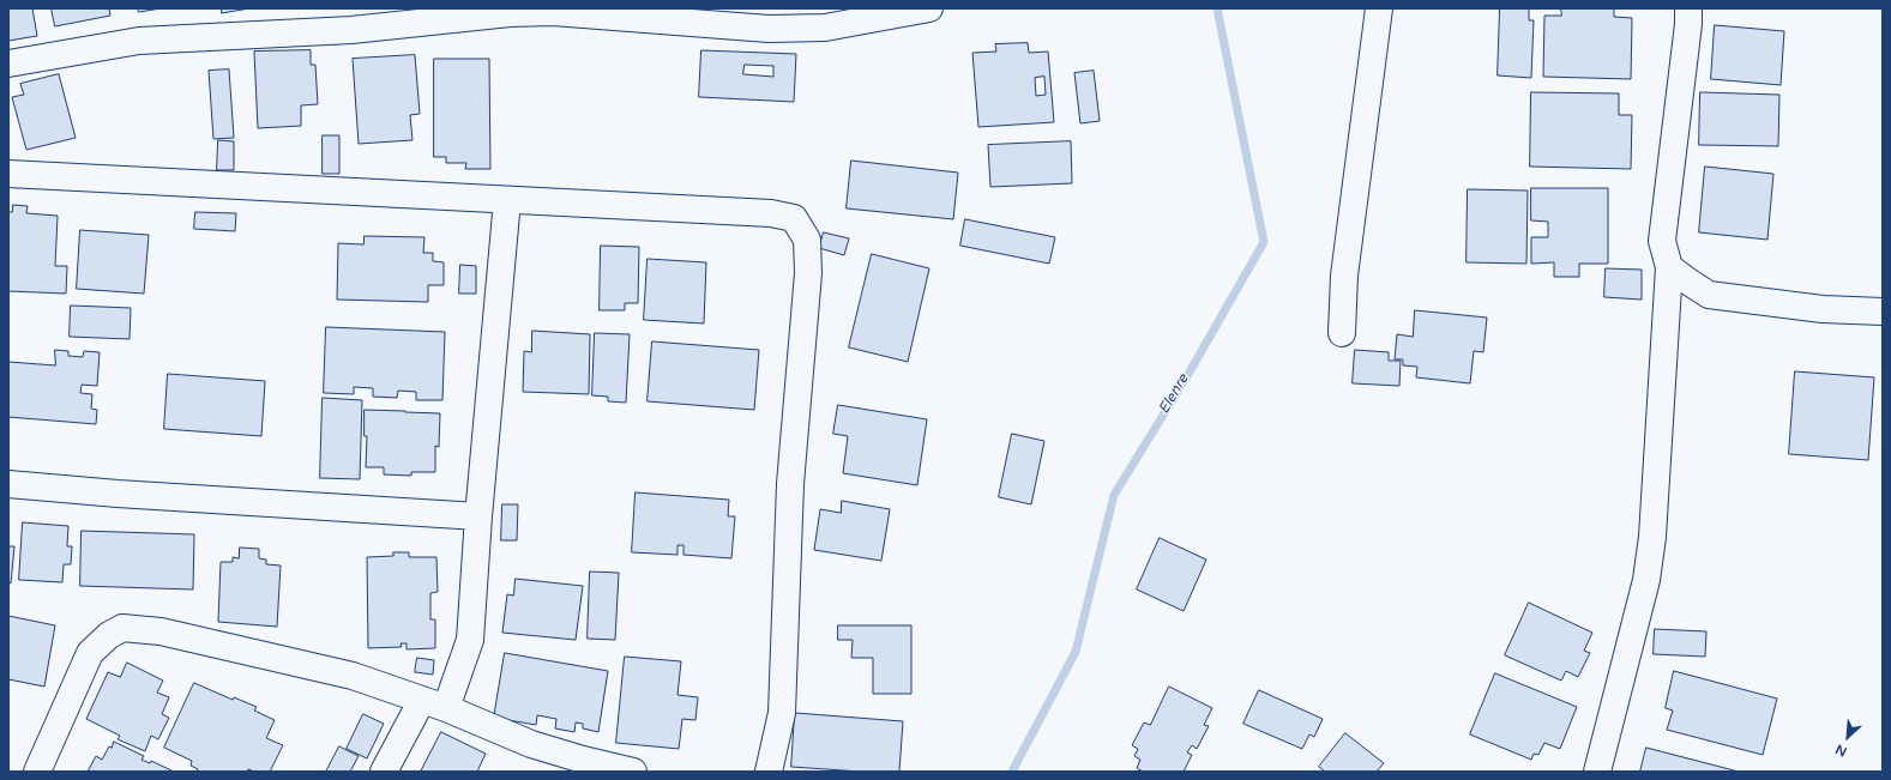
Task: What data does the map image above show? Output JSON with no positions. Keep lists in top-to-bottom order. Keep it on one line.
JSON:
{"water":["Elenre"],"north":"bottom left"}
